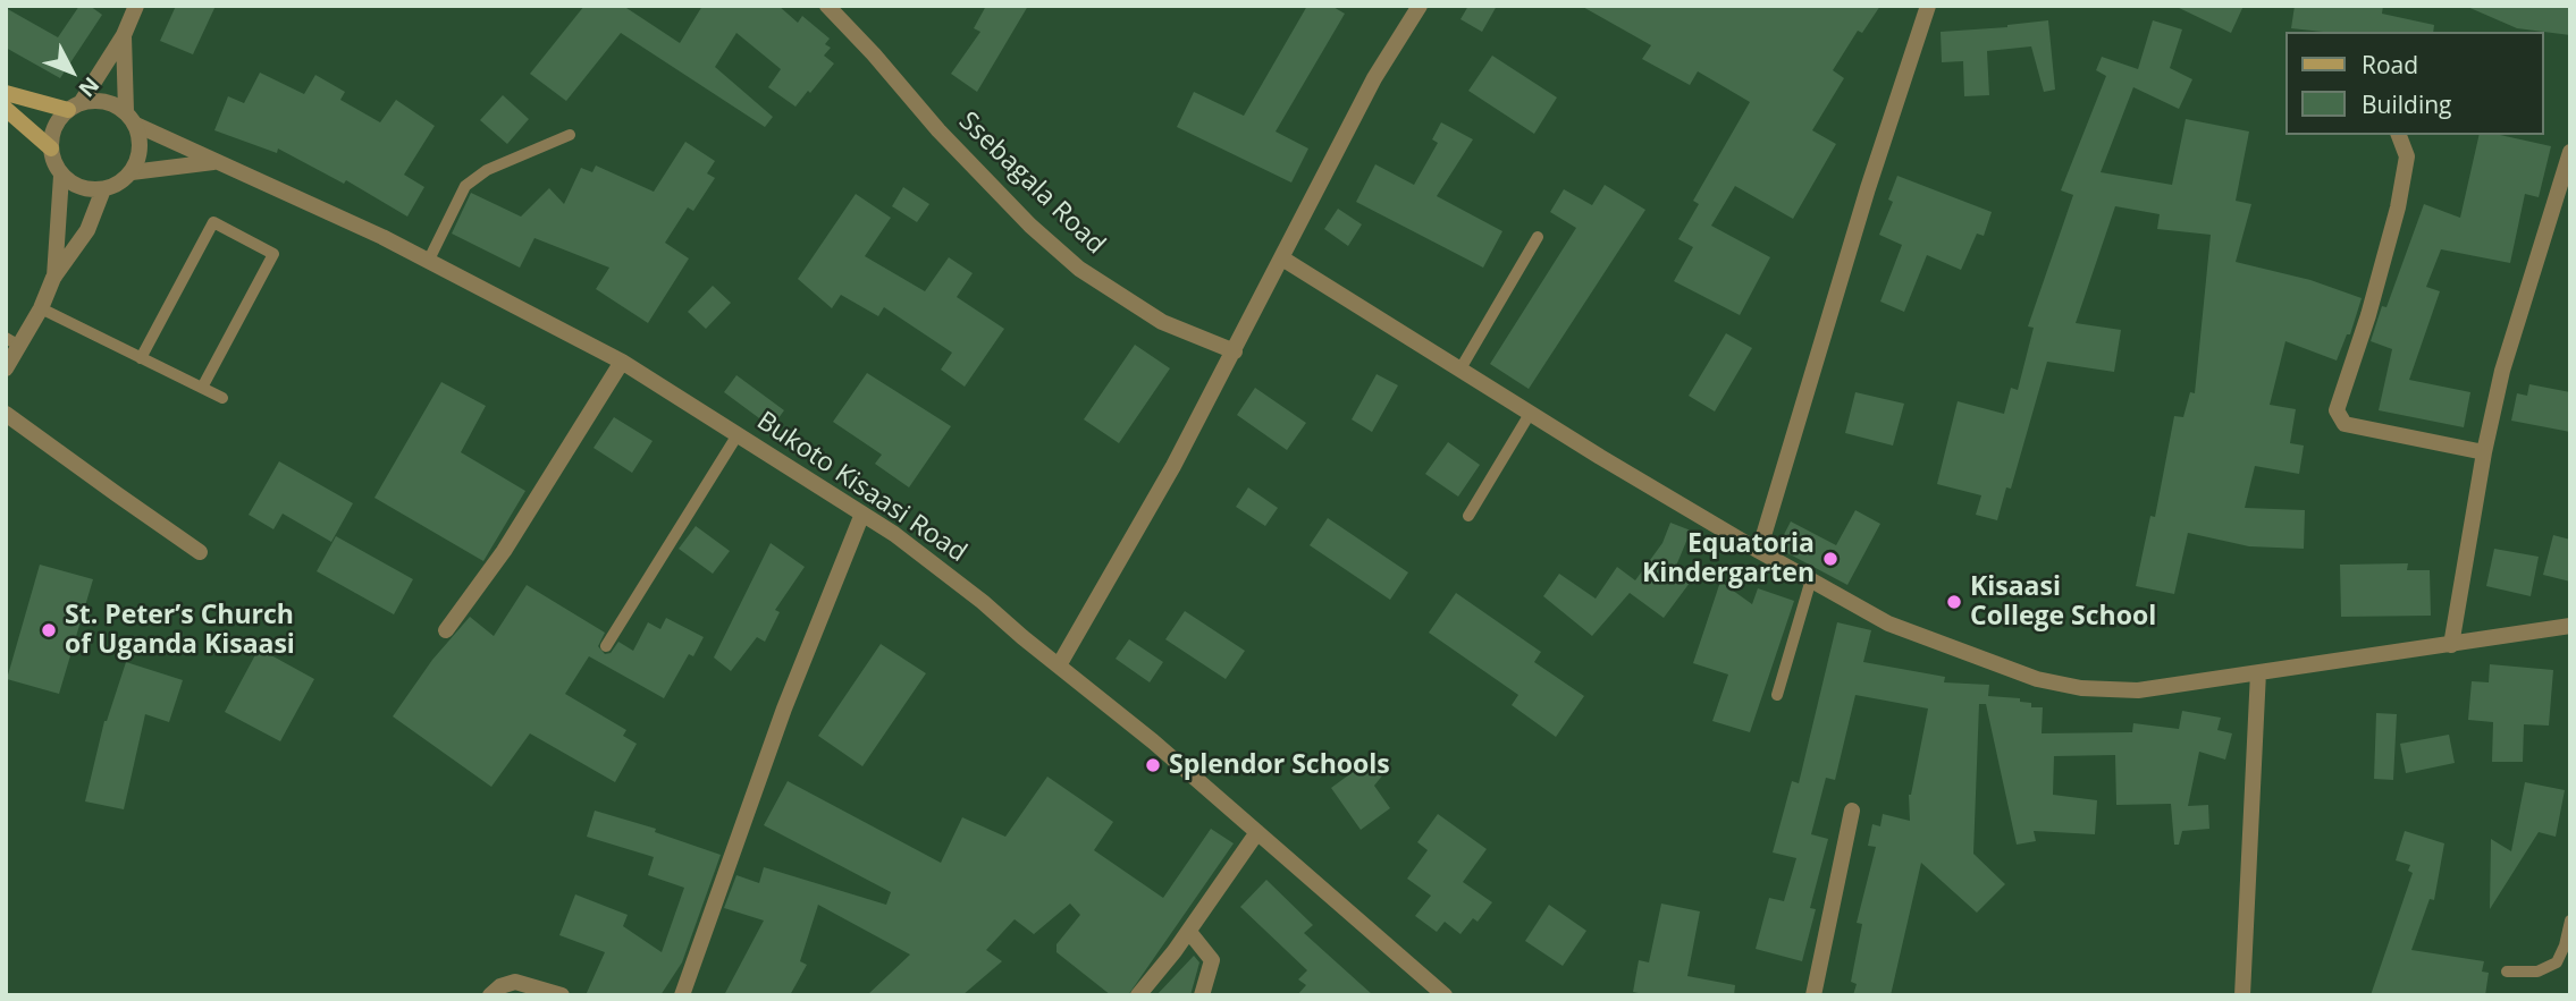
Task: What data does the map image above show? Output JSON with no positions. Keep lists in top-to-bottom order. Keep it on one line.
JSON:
{"streets":{"street":["Ssebagala Road","Bukoto Kisaasi Road"]},"places":["Equatoria Kindergarten","Kisaasi College School","St. Peter’s Church of Uganda Kisaasi","Splendor Schools"],"legend":["Road","Building"],"north":"bottom right"}
